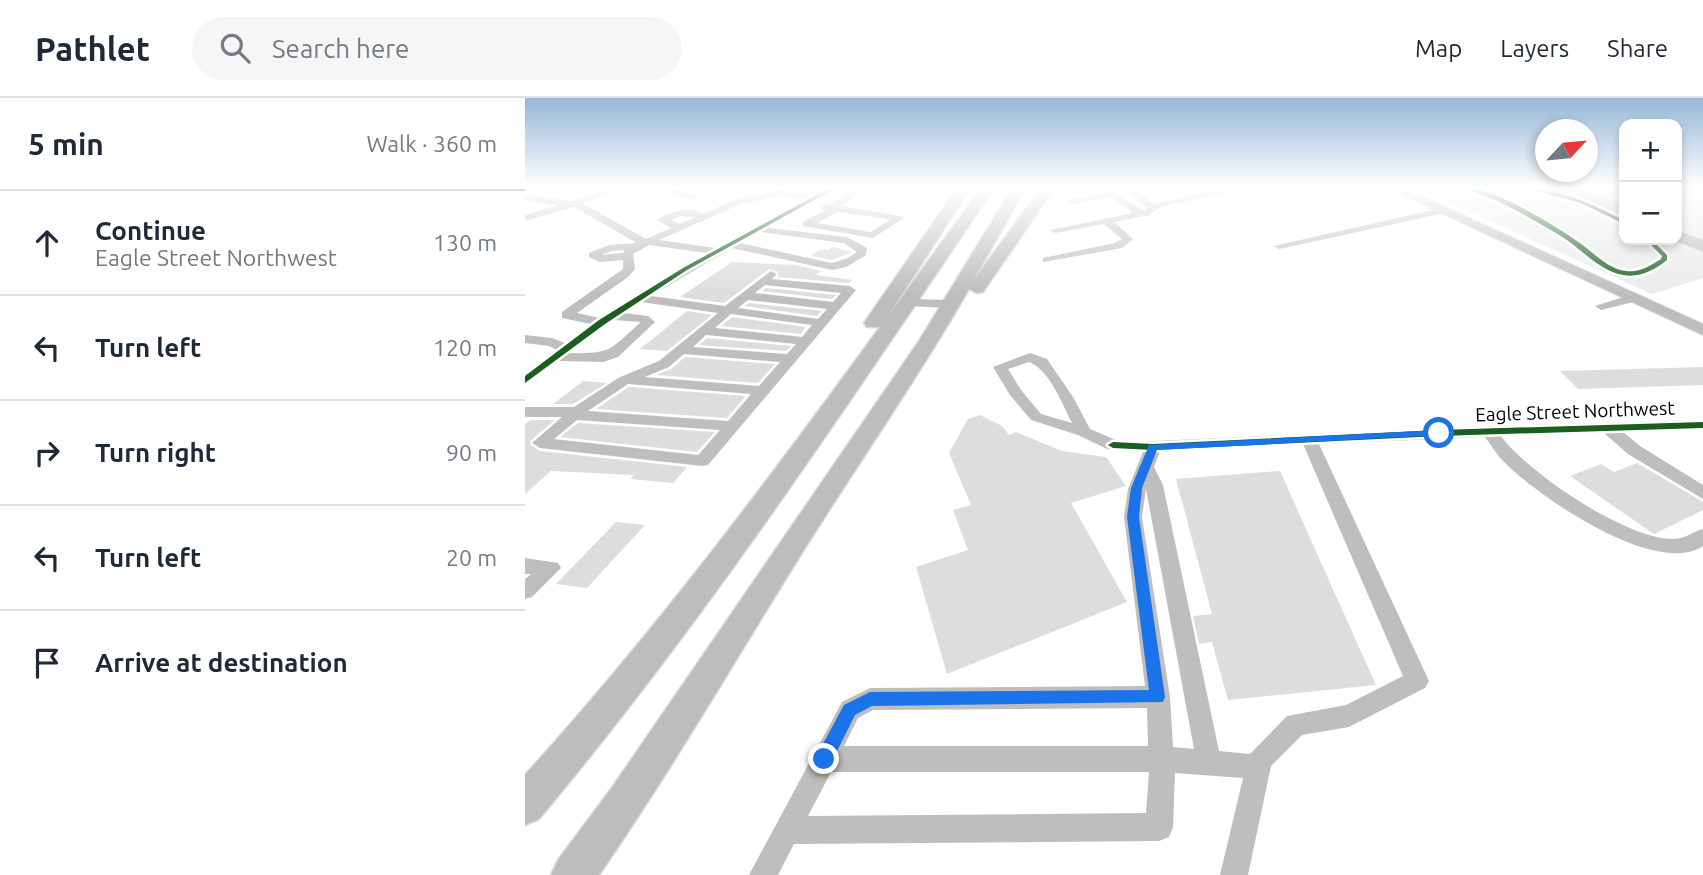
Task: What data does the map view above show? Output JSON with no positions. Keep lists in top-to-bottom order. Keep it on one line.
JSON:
{"streets":{"street":["Eagle Street Northwest"]},"north":"top right","page":{"header":"Pathlet","search":"Search here","nav":["Map","Layers","Share"],"heading":["5 min","Walk · 360 m"],"map_buttons":["+","−"],"list":[["Continue","Eagle Street Northwest","130 m"],["Turn left","120 m"],["Turn right","90 m"],["Turn left","20 m"],"Arrive at destination"]}}
